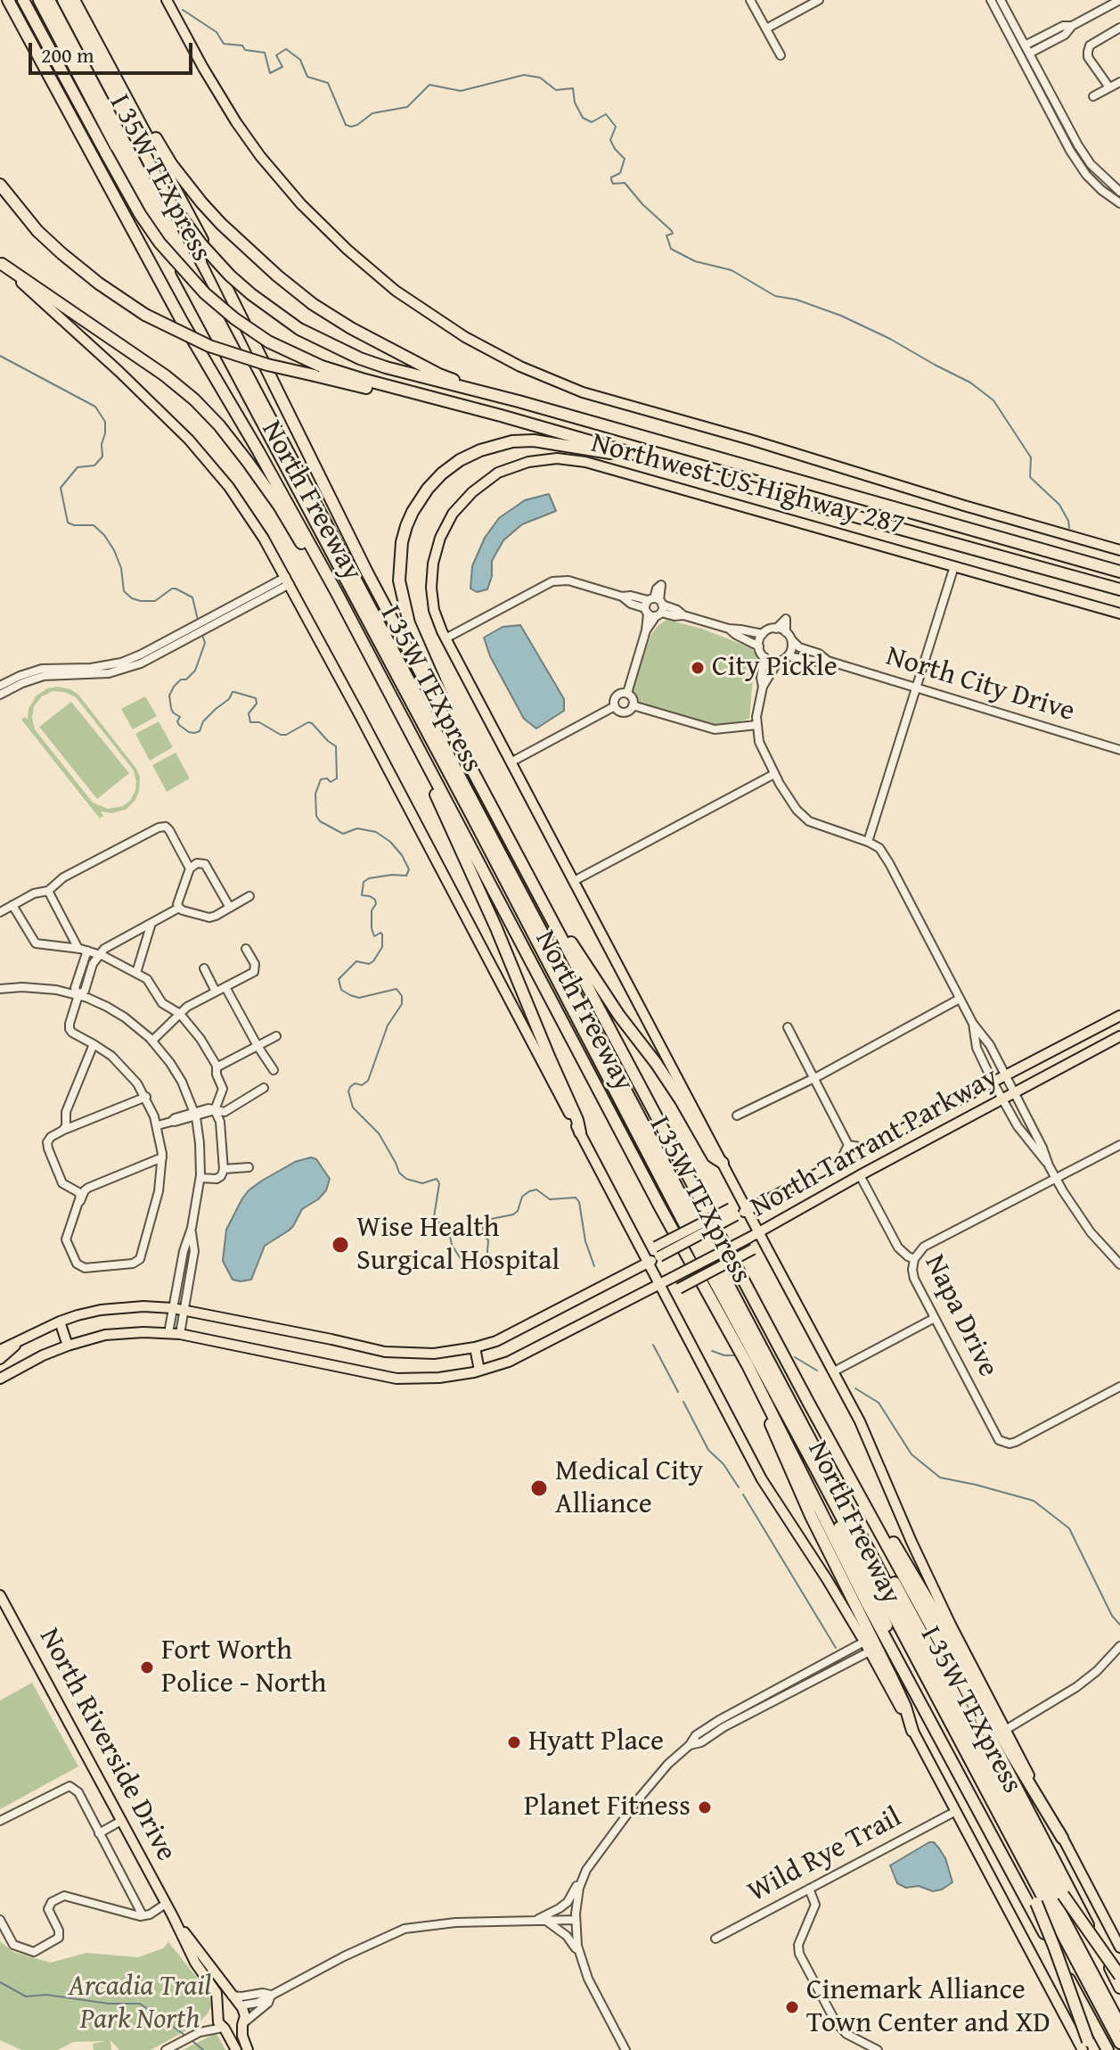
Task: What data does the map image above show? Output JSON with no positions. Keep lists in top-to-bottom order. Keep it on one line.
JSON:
{"streets":{"highway":["I 35W TEXpress","North Freeway"],"main road":["Northwest US Highway 287","North Tarrant Parkway","North Riverside Drive"],"street":["North City Drive","Napa Drive","Wild Rye Trail"]},"crossings":[["Northwest US Highway 287","North Freeway"],["North Freeway","North Tarrant Parkway"],["North Freeway","Wild Rye Trail"],["North Tarrant Parkway","Napa Drive"]],"parks":["Arcadia Trail Park North"],"places":["City Pickle","Wise Health Surgical Hospital","Medical City Alliance","Fort Worth Police - North","Hyatt Place","Planet Fitness","Cinemark Alliance Town Center and XD"],"scale_bar":"200 m"}
